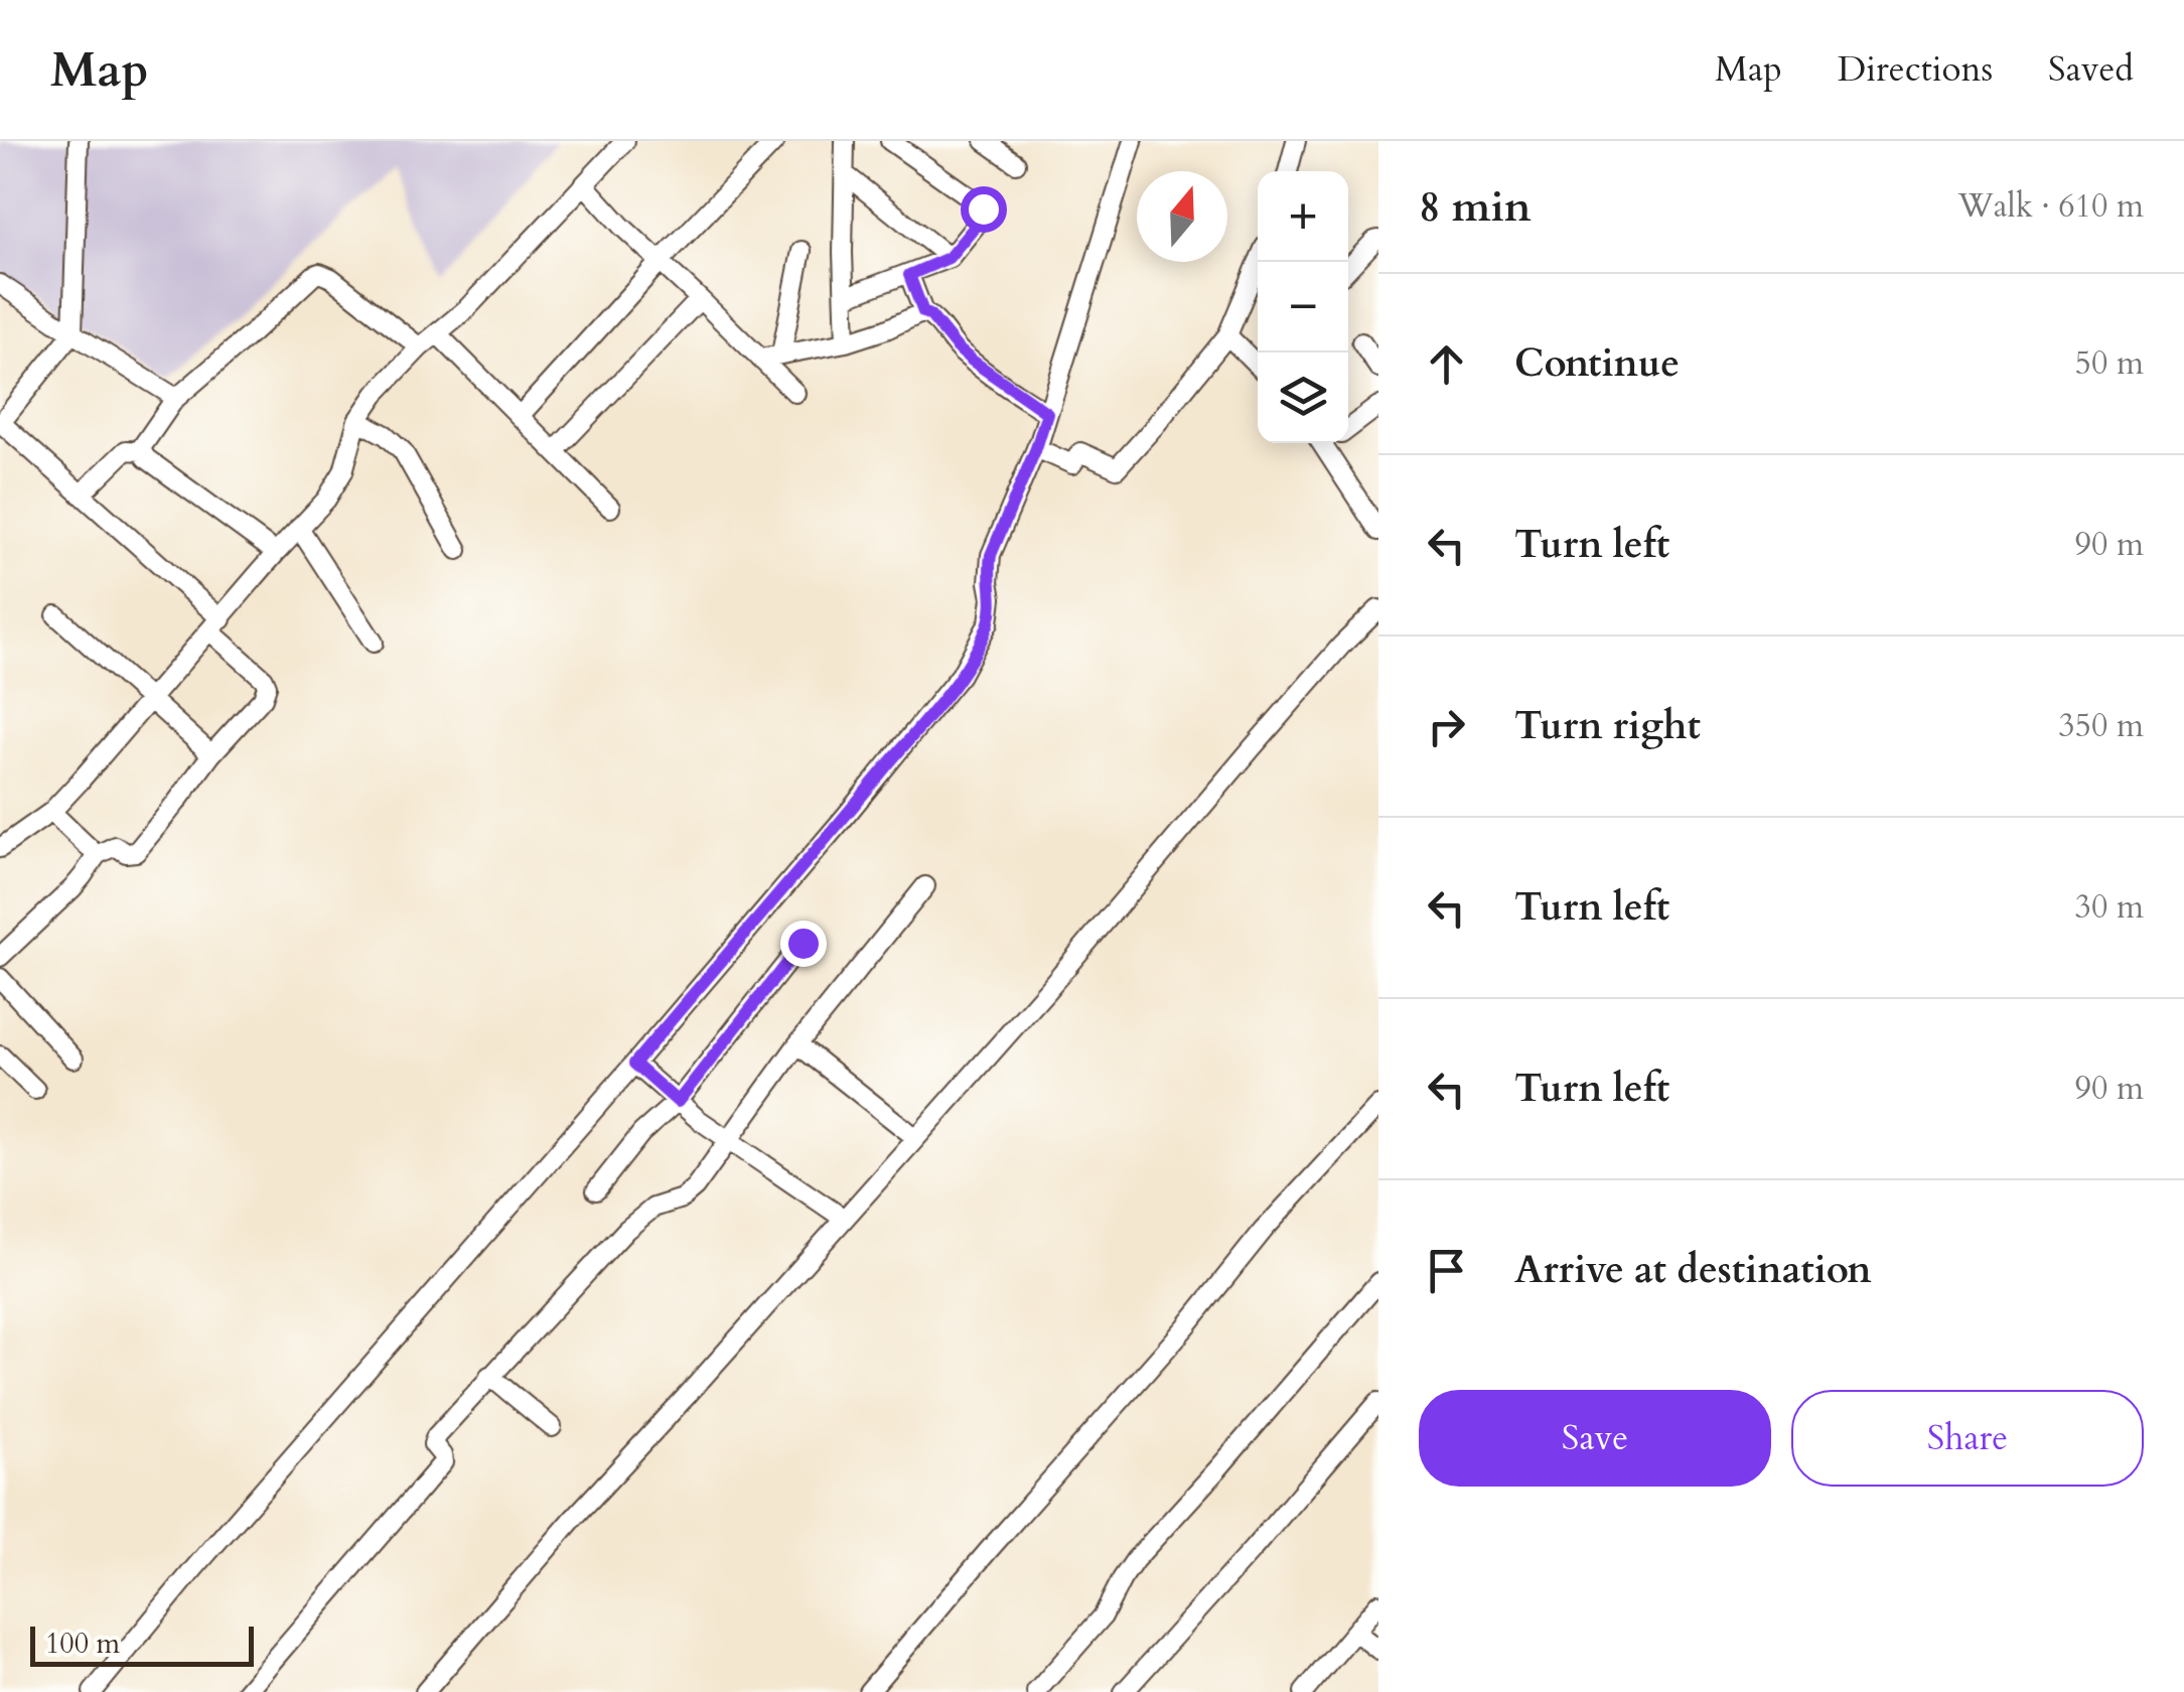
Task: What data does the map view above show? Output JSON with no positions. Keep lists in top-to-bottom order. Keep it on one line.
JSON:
{"scale_bar":"100 m","north":"top","page":{"header":"Map","nav":["Map","Directions","Saved"],"heading":["8 min","Walk · 610 m"],"map_buttons":["+","−"],"list":[["Continue","50 m"],["Turn left","90 m"],["Turn right","350 m"],["Turn left","30 m"],["Turn left","90 m"],"Arrive at destination"],"buttons":["Save","Share"],"scale":"100 m"}}
